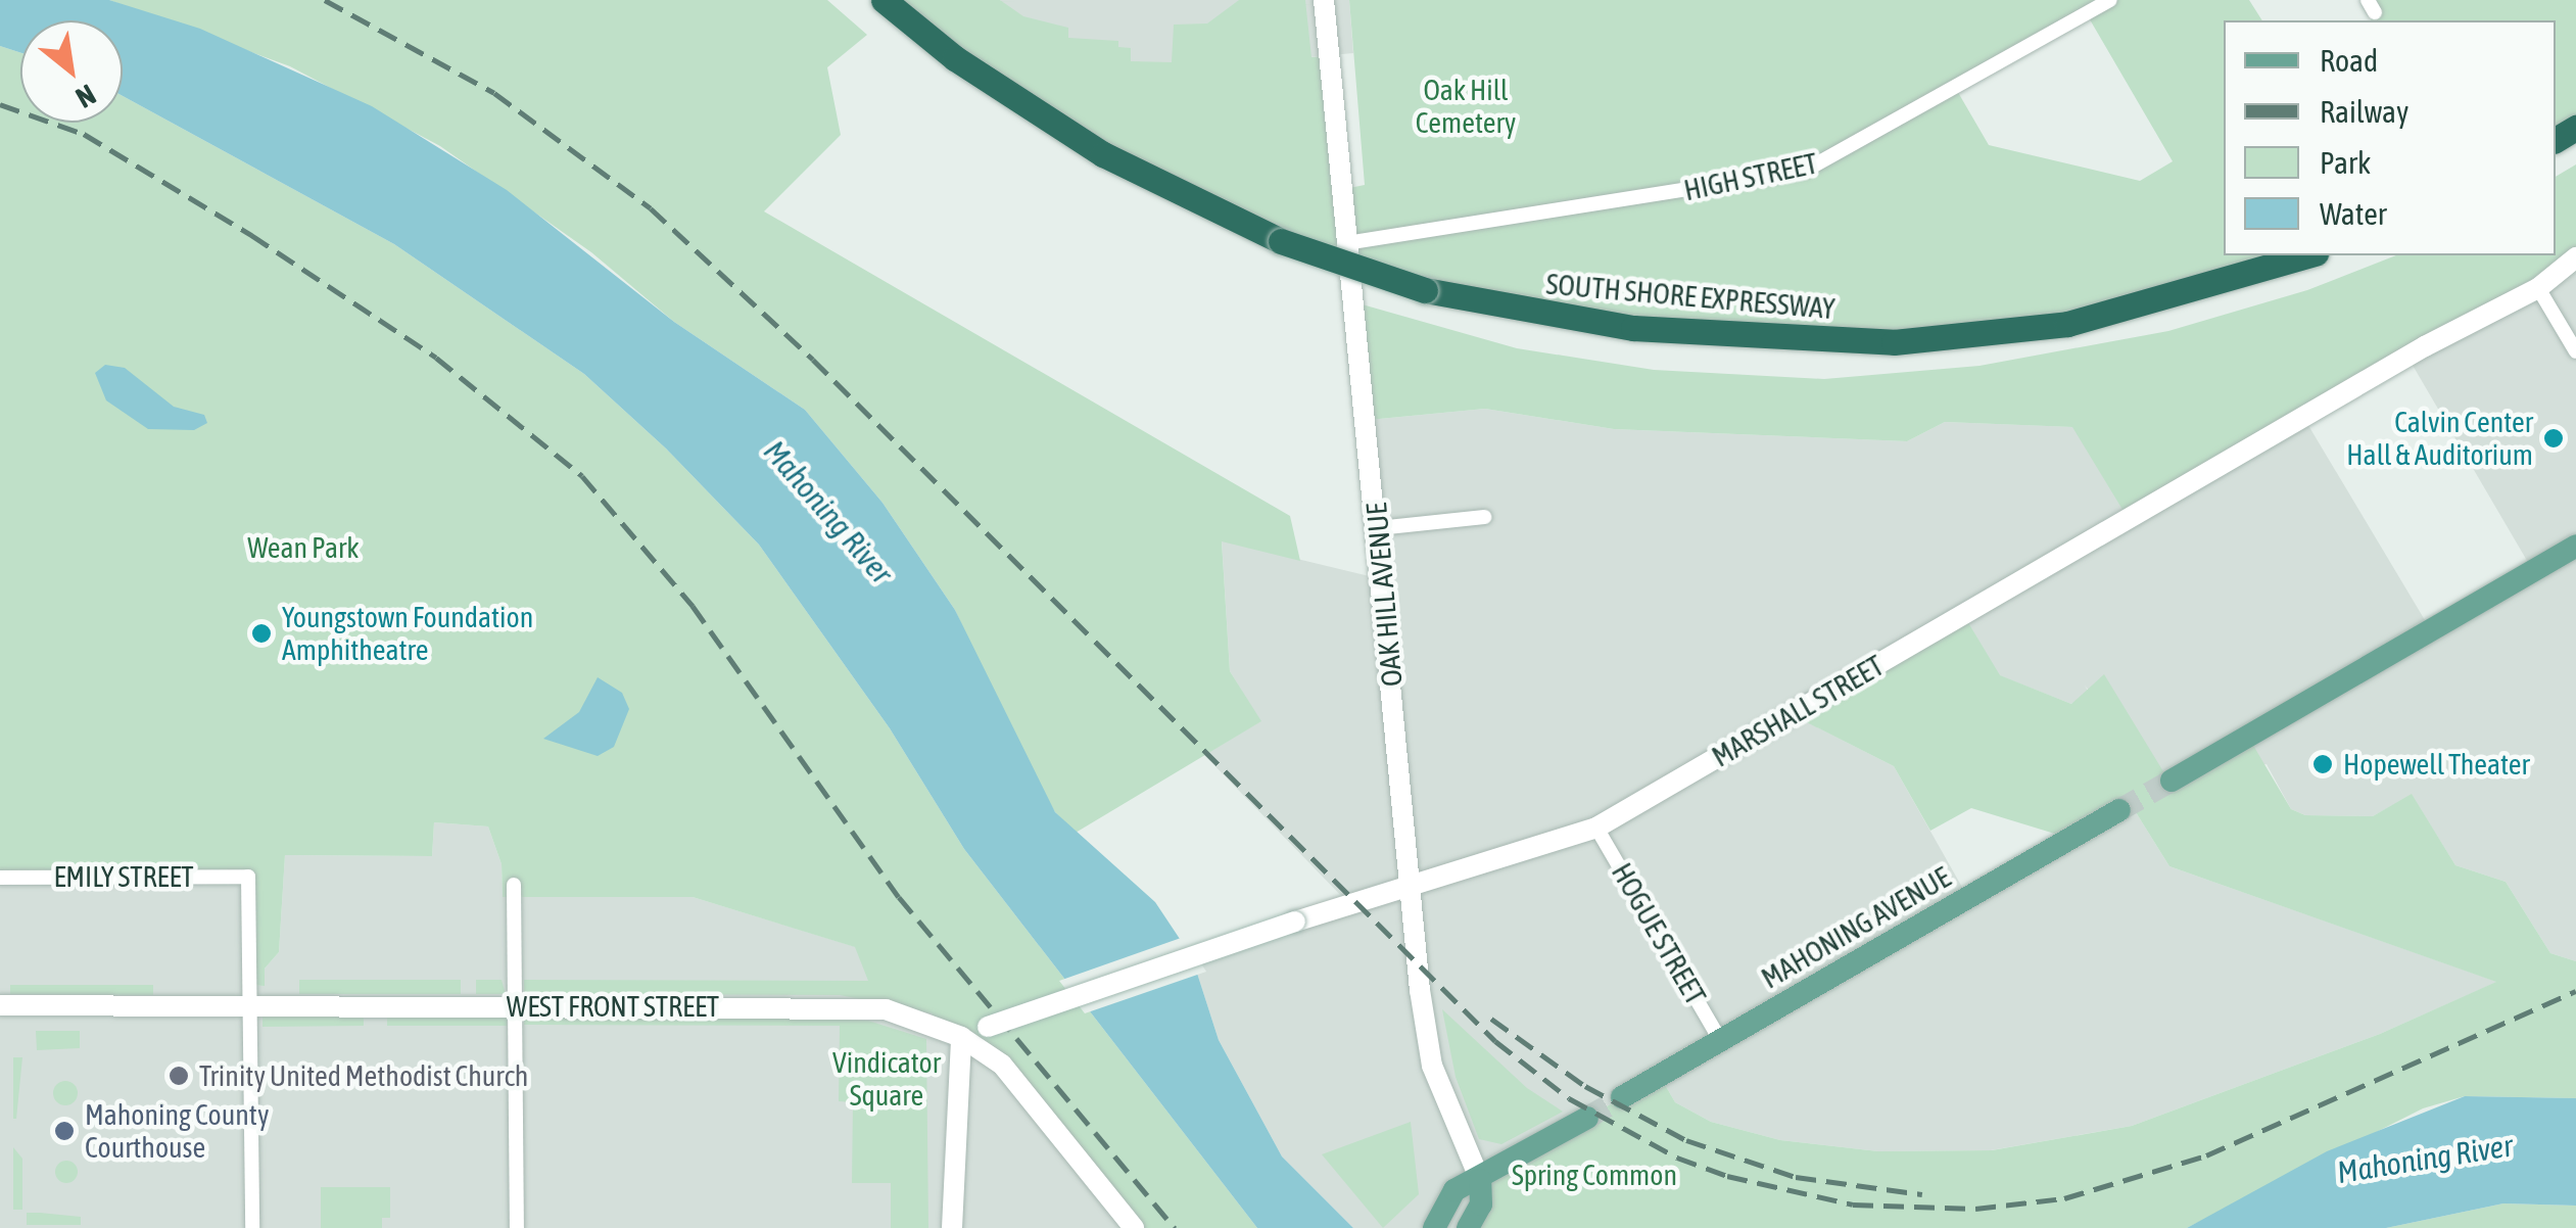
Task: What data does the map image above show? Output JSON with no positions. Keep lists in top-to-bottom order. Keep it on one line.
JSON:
{"streets":{"highway":["SOUTH SHORE EXPRESSWAY"],"main road":["MAHONING AVENUE"],"street":["HIGH STREET","OAK HILL AVENUE","MARSHALL STREET","EMILY STREET","HOGUE STREET","WEST FRONT STREET"]},"crossings":[["HIGH STREET","OAK HILL AVENUE"],["OAK HILL AVENUE","MARSHALL STREET"],["MARSHALL STREET","HOGUE STREET"],["MARSHALL STREET","WEST FRONT STREET"],["EMILY STREET","WEST FRONT STREET"],["MAHONING AVENUE","HOGUE STREET"]],"water":["Mahoning River"],"parks":["Oak Hill Cemetery","Wean Park","Vindicator Square","Spring Common"],"places":["Calvin Center Hall & Auditorium","Youngstown Foundation Amphitheatre","Hopewell Theater","Trinity United Methodist Church","Mahoning County Courthouse"],"legend":["Road","Railway","Park","Water"],"north":"bottom right"}
